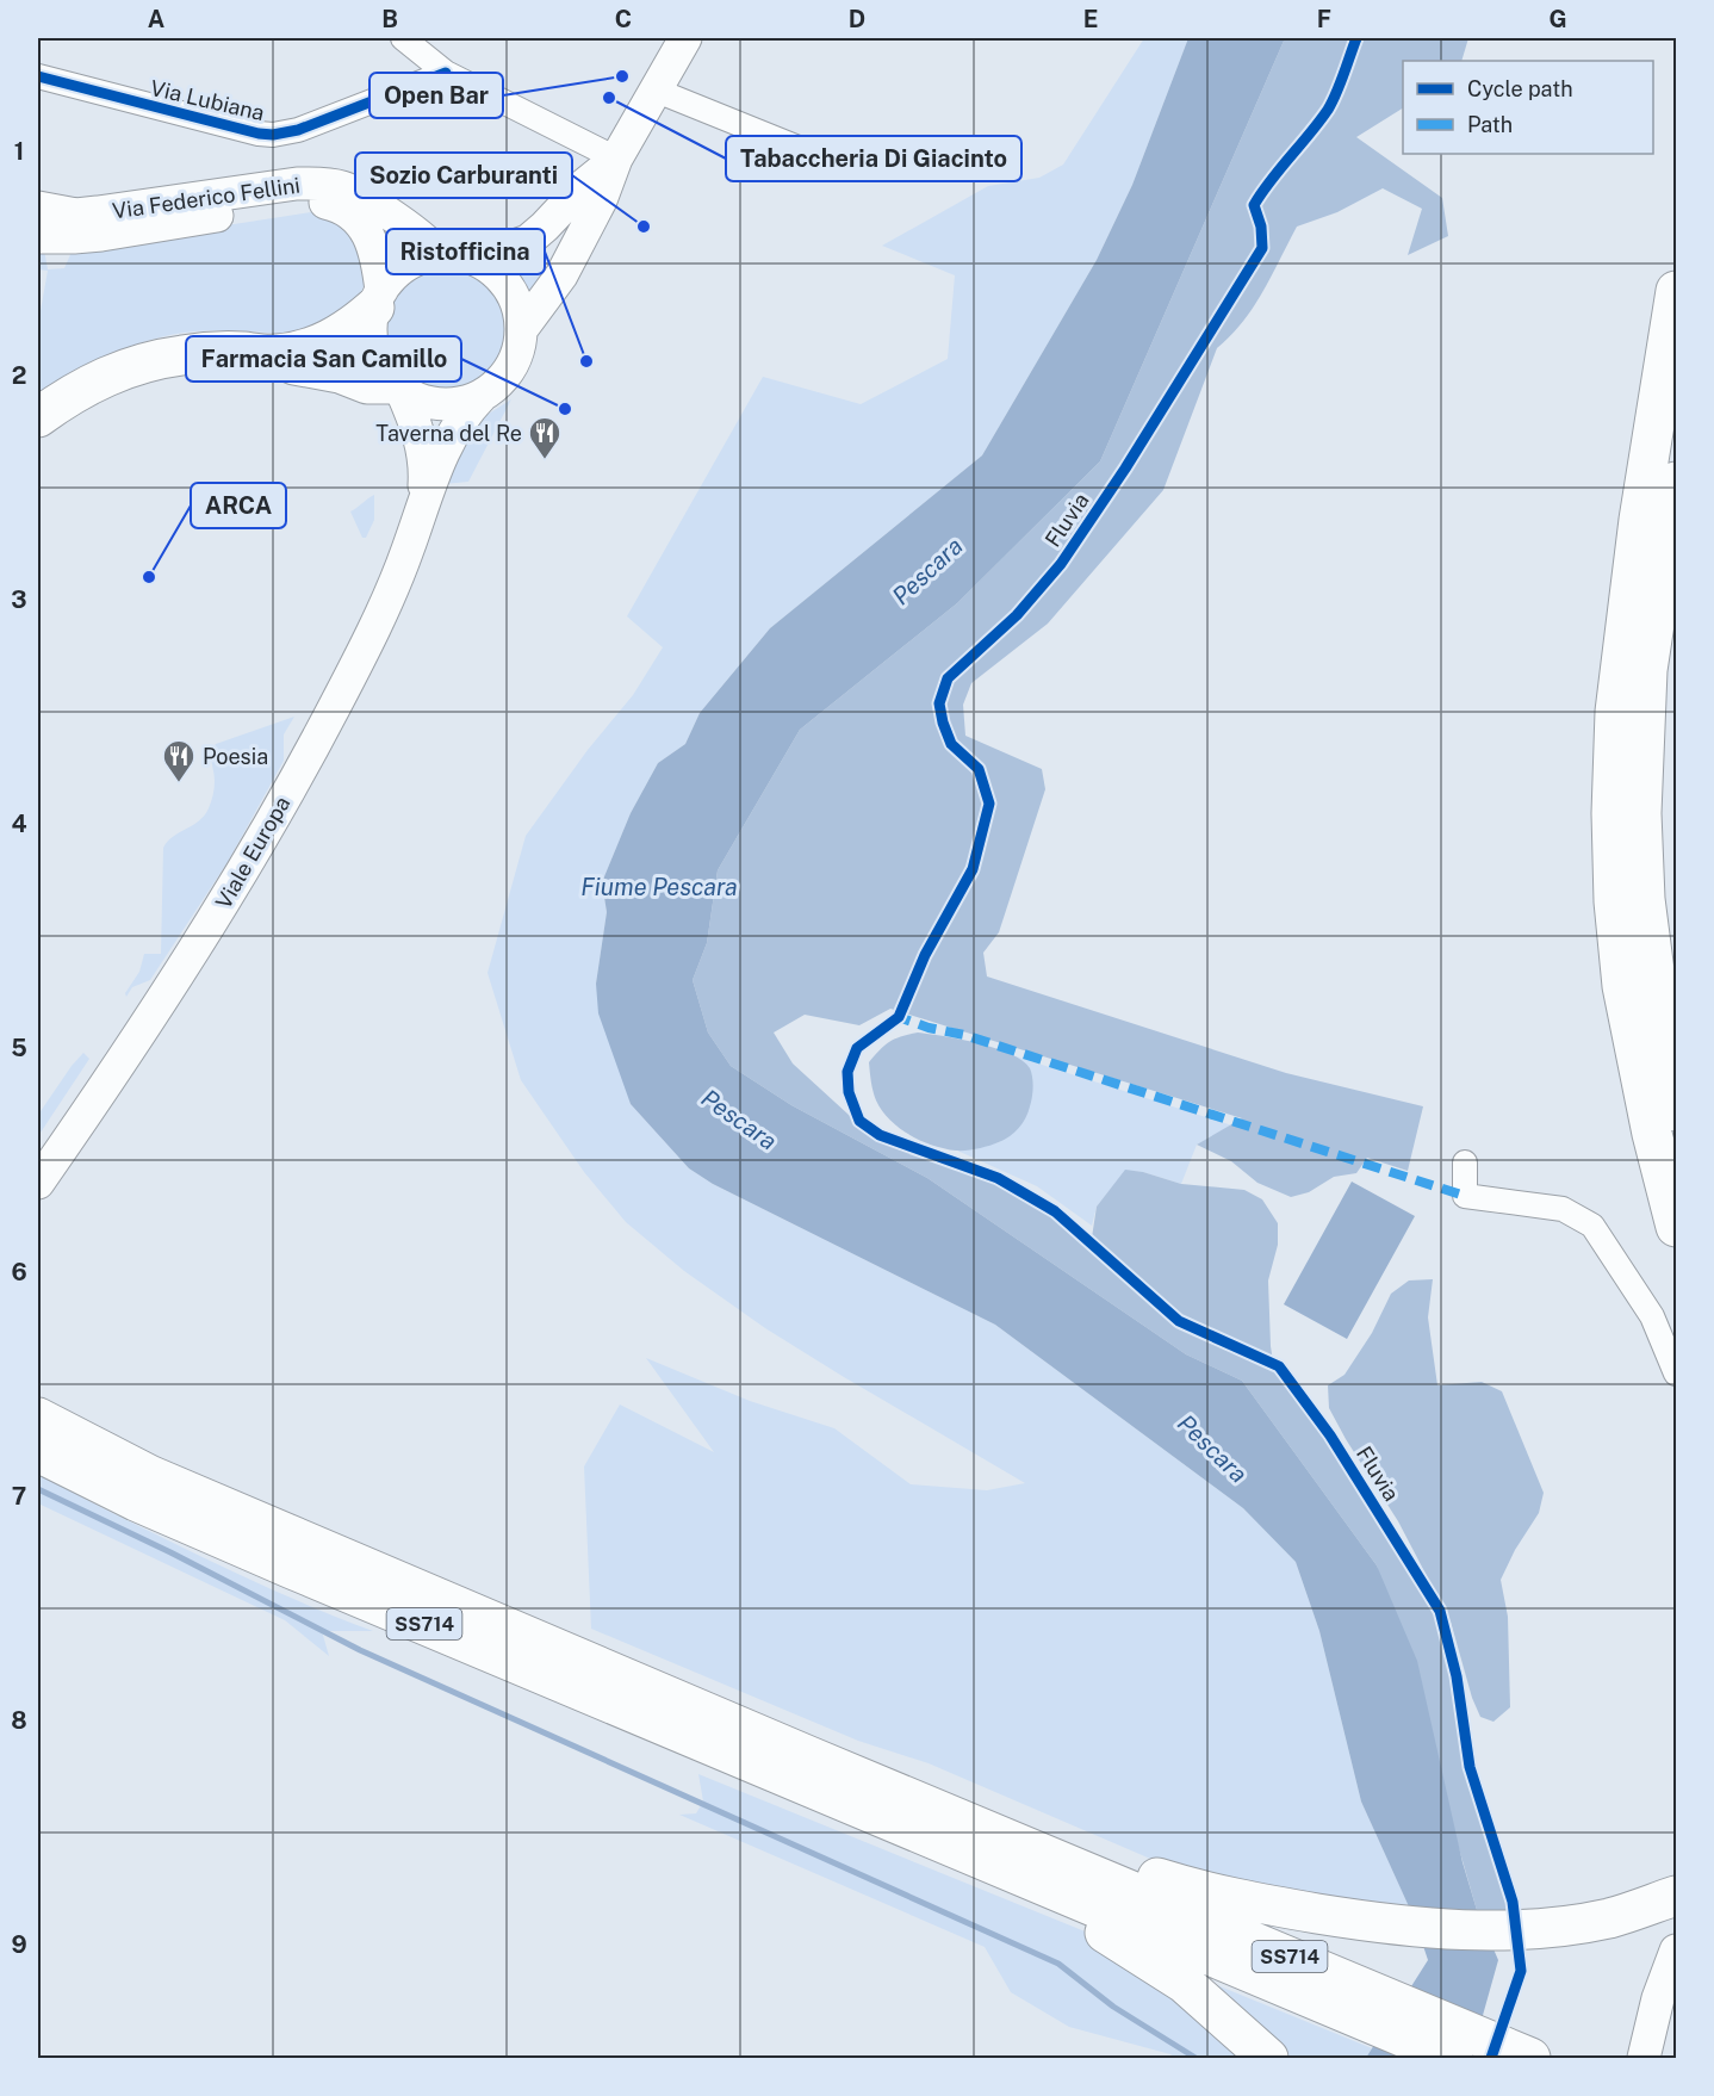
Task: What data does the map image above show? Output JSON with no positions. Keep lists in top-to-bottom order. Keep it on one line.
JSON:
{"streets":{"highway":["SS714"],"main road":["Via Federico Fellini","Viale Europa"],"street":["Via Lubiana"],"cycle path":["Fluvia"]},"crossings":[["Via Federico Fellini","Viale Europa"]],"water":["Pescara","Fiume Pescara"],"places":{"other":["Open Bar","Tabaccheria Di Giacinto","Sozio Carburanti","Ristofficina","Farmacia San Camillo","ARCA"],"restaurant":["Taverna del Re","Poesia"]},"legend":["Cycle path","Path"],"grid":{"columns":["A","B","C","D","E","F","G"],"rows":["1","2","3","4","5","6","7","8","9"]}}
